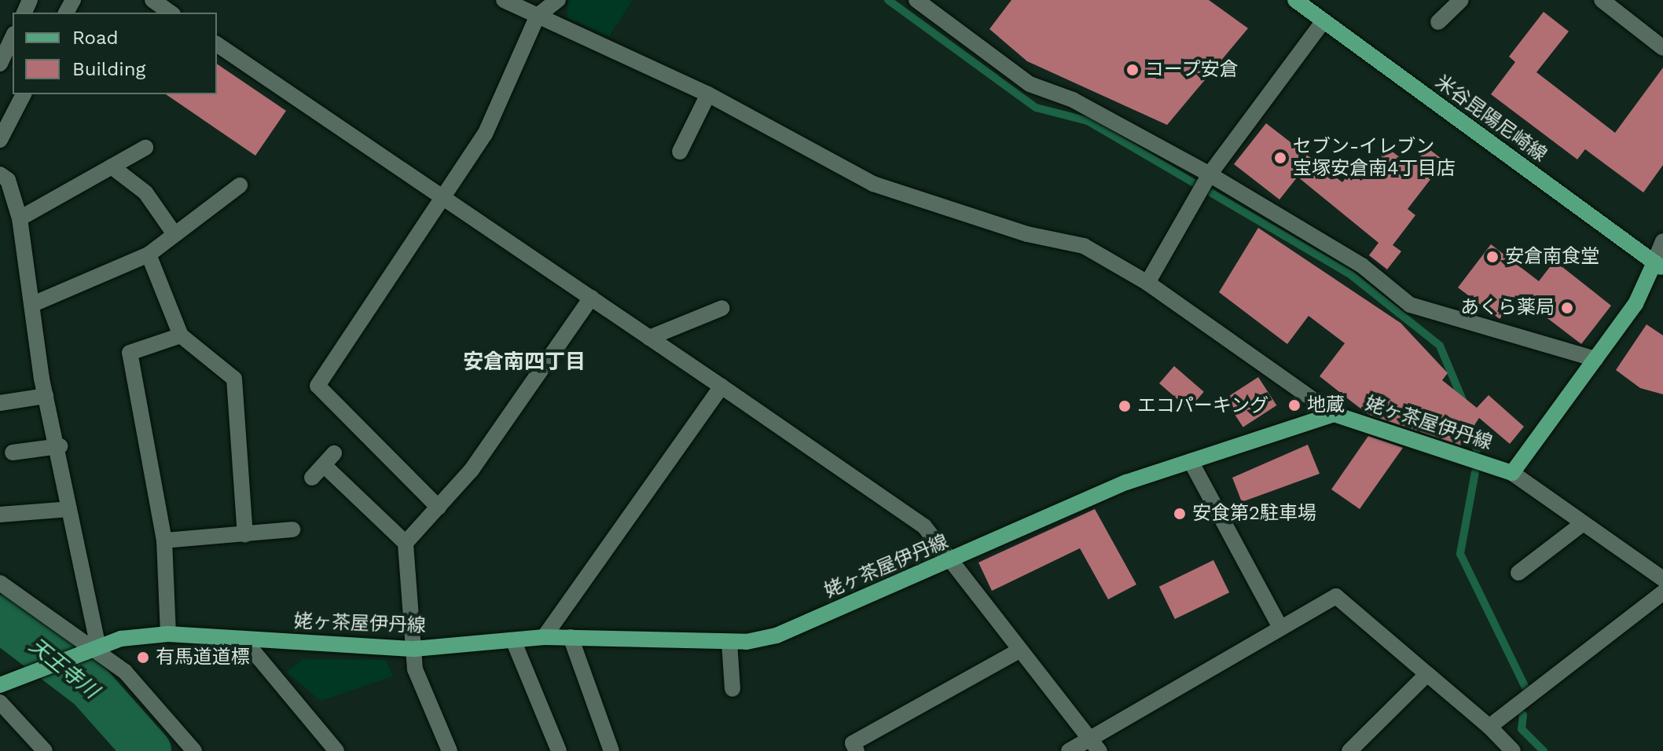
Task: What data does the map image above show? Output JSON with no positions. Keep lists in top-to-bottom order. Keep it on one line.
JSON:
{"streets":{"main road":["米谷昆陽尼崎線","姥ヶ茶屋伊丹線"]},"districts":["安倉南四丁目"],"water":["天王寺川"],"places":["コープ安倉","セブン-イレブン 宝塚安倉南4丁目店","安倉南食堂","あくら薬局","地蔵","エコパーキング","安食第2駐車場","有馬道道標"],"legend":["Road","Building"]}
